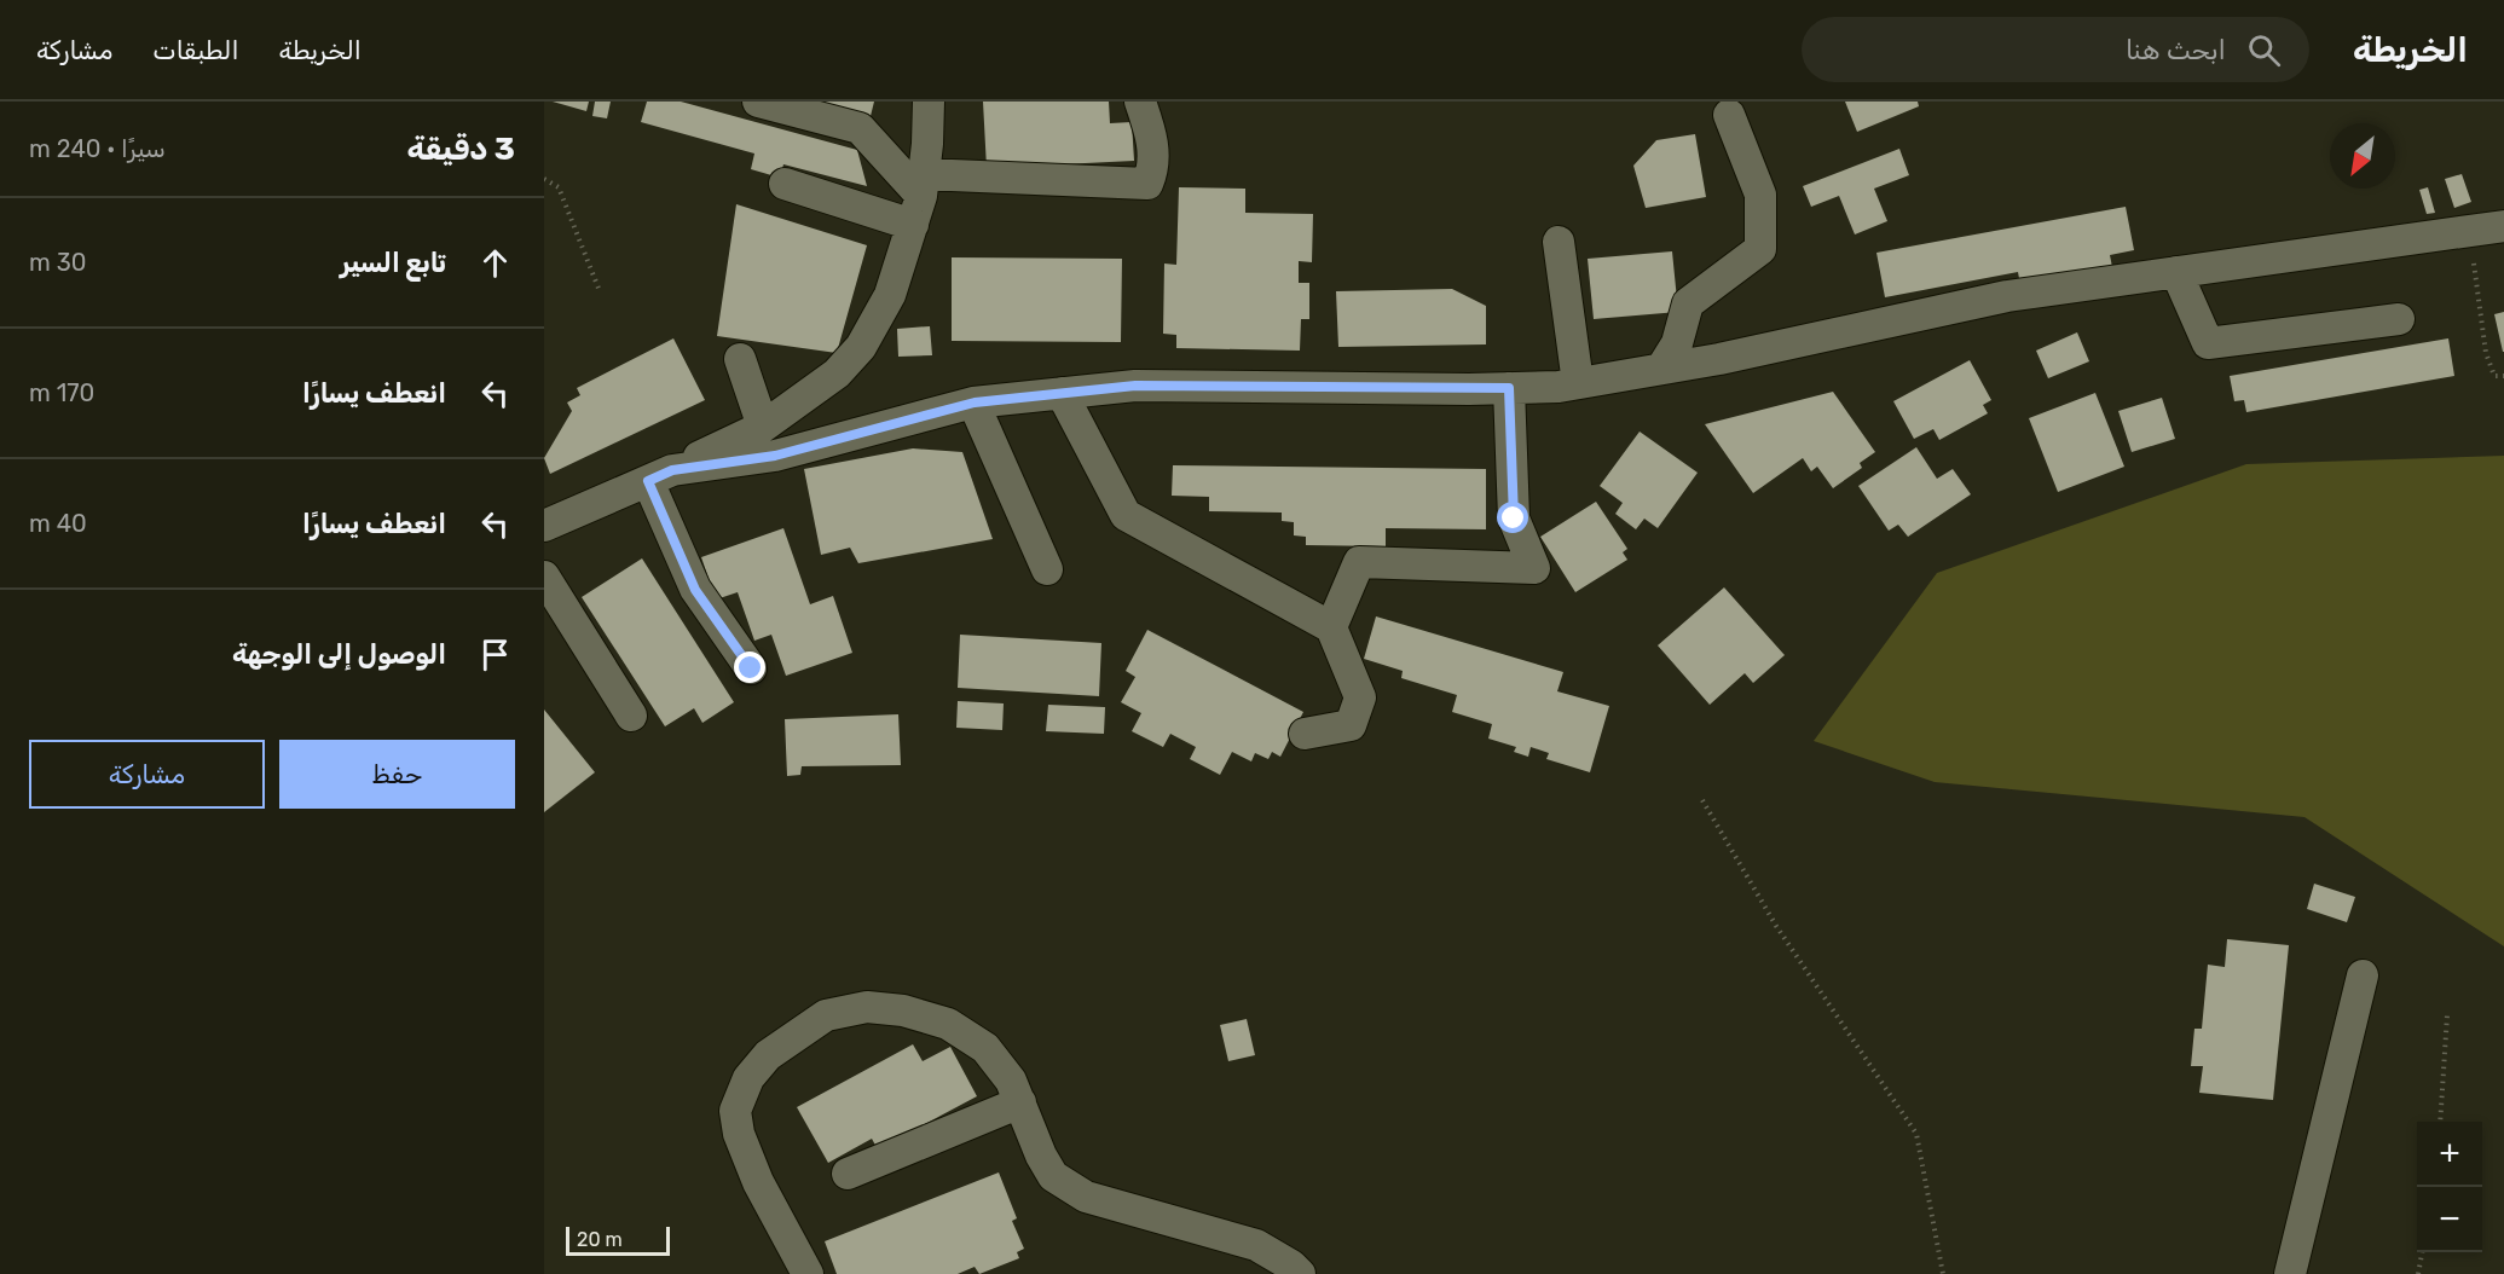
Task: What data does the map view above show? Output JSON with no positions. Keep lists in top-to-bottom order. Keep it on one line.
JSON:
{"scale_bar":"20 m","north":"bottom left","page":{"header":"الخريطة","search":"ابحث هنا","nav":["الخريطة","الطبقات","مشاركة"],"heading":["3 دقيقة","سيرًا · 240 m"],"list":[["تابع السير","30 m"],["انعطف يسارًا","170 m"],["انعطف يسارًا","40 m"],"الوصول إلى الوجهة"],"buttons":["حفظ","مشاركة"],"map_buttons":["+","−"],"scale":"20 m"}}
